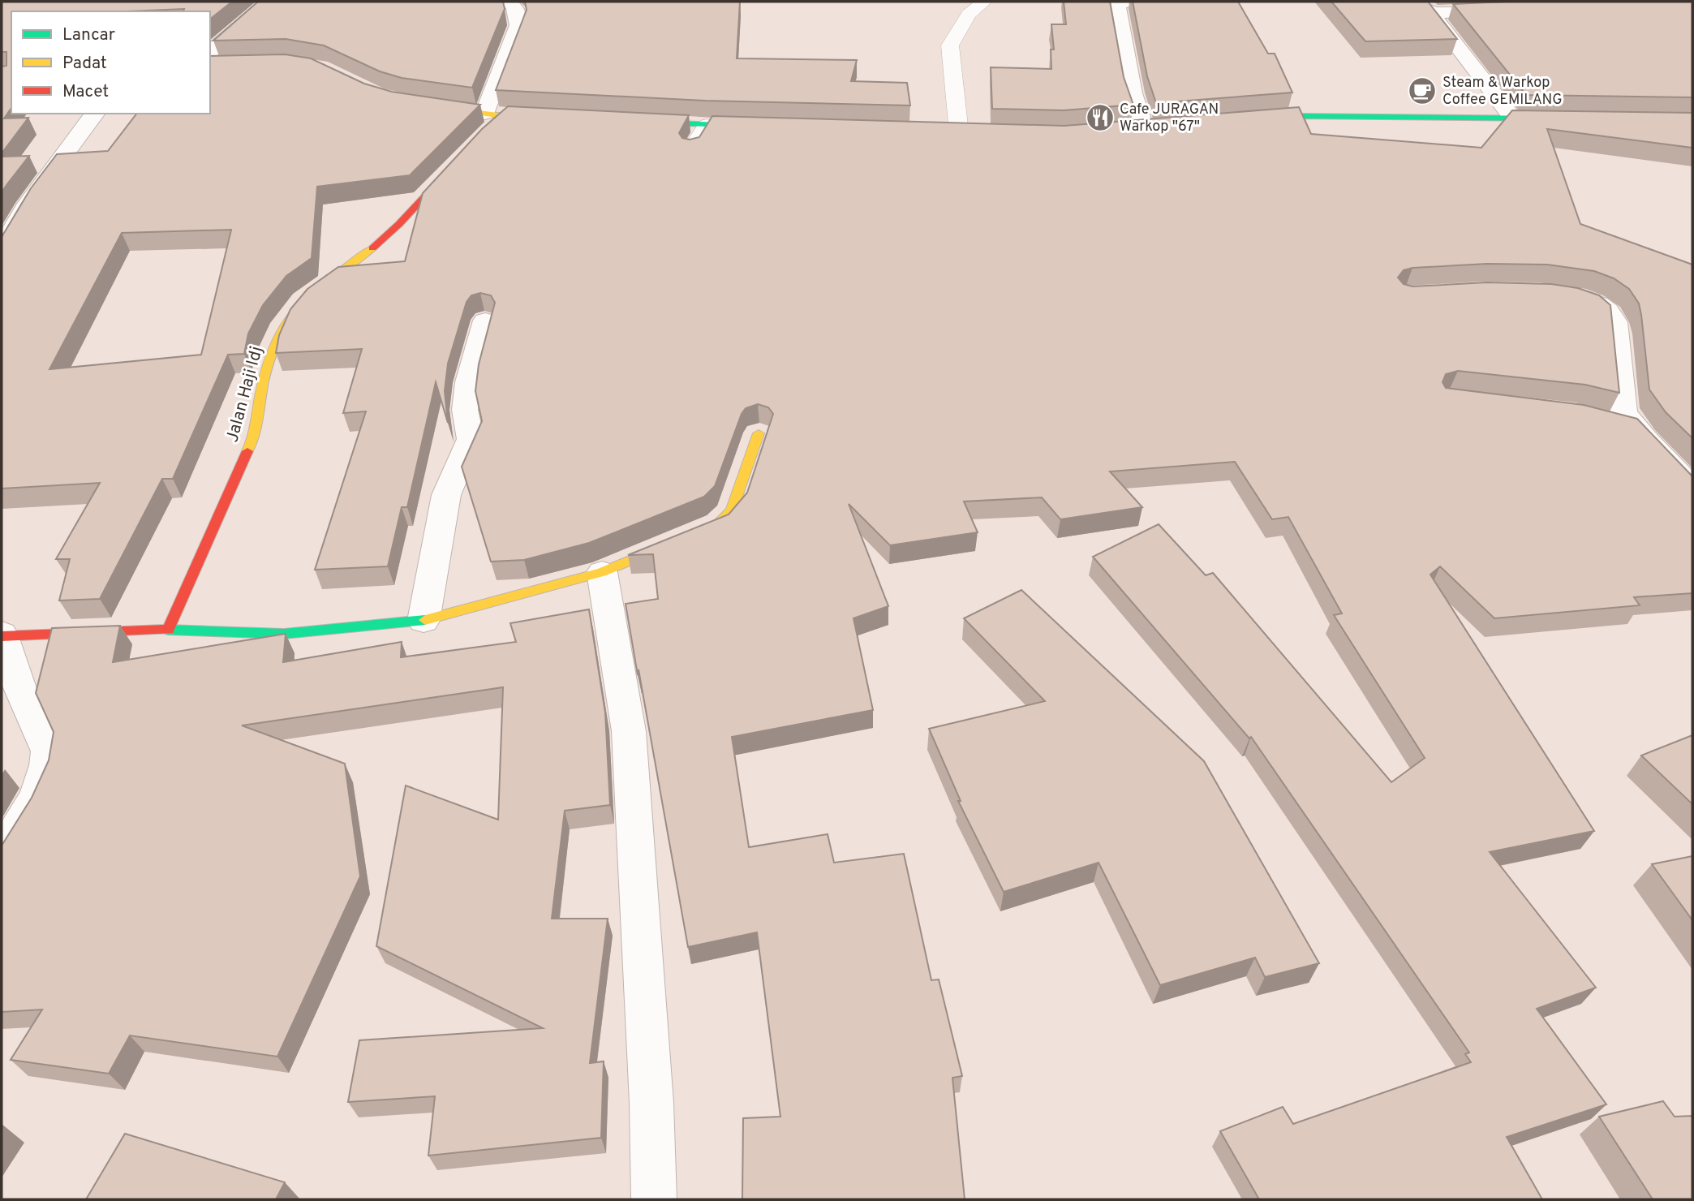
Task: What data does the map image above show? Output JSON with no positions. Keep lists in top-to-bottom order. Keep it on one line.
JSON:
{"streets":{"street":["Jalan Haji Idj"]},"places":{"cafe":["Steam & Warkop Coffee GEMILANG"],"restaurant":["Cafe JURAGAN Warkop \"67\""]},"legend":["Lancar","Padat","Macet"]}
